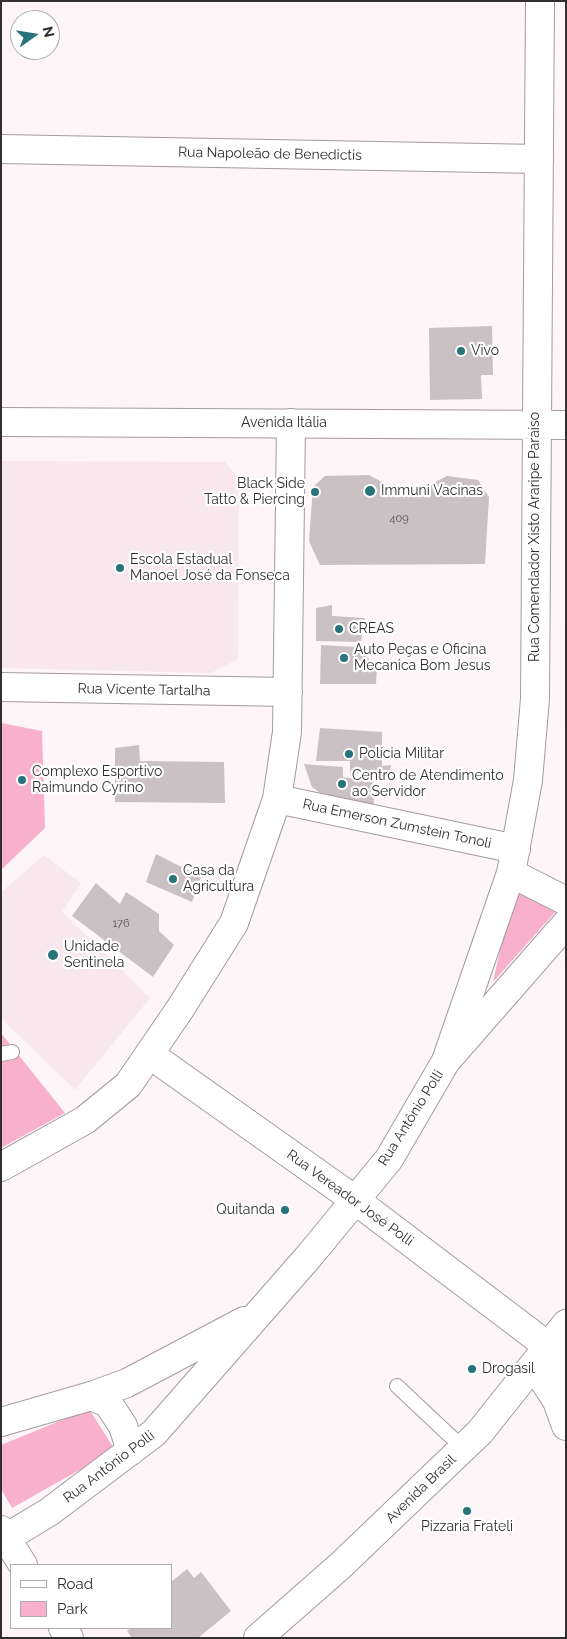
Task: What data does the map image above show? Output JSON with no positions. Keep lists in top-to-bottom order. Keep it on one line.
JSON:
{"streets":{"main road":["Rua Napoleão de Benedictis","Avenida Itália","Rua Comendador Xisto Araripe Paraíso","Rua Vicente Tartalha","Rua Emerson Zumstein Tonoli","Rua Antônio Polli","Rua Vereador José Polli","Avenida Brasil"]},"crossings":[["Rua Napoleão de Benedictis","Rua Comendador Xisto Araripe Paraíso"],["Avenida Itália","Rua Comendador Xisto Araripe Paraíso"],["Rua Comendador Xisto Araripe Paraíso","Rua Emerson Zumstein Tonoli"],["Rua Comendador Xisto Araripe Paraíso","Rua Antônio Polli"],["Rua Antônio Polli","Rua Vereador José Polli"],["Rua Vereador José Polli","Avenida Brasil"]],"places":["Vivo","Immuni Vacinas","Black Side Tatto & Piercing","Escola Estadual Manoel José da Fonseca","CREAS","Auto Peças e Oficina Mecanica Bom Jesus","Polícia Militar","Complexo Esportivo Raimundo Cyrino","Centro de Atendimento ao Servidor","Casa da Agricultura","Unidade Sentinela","Quitanda","Drogasil","Pizzaria Frateli"],"house_numbers":["409","176"],"legend":["Road","Park"],"north":"right"}
